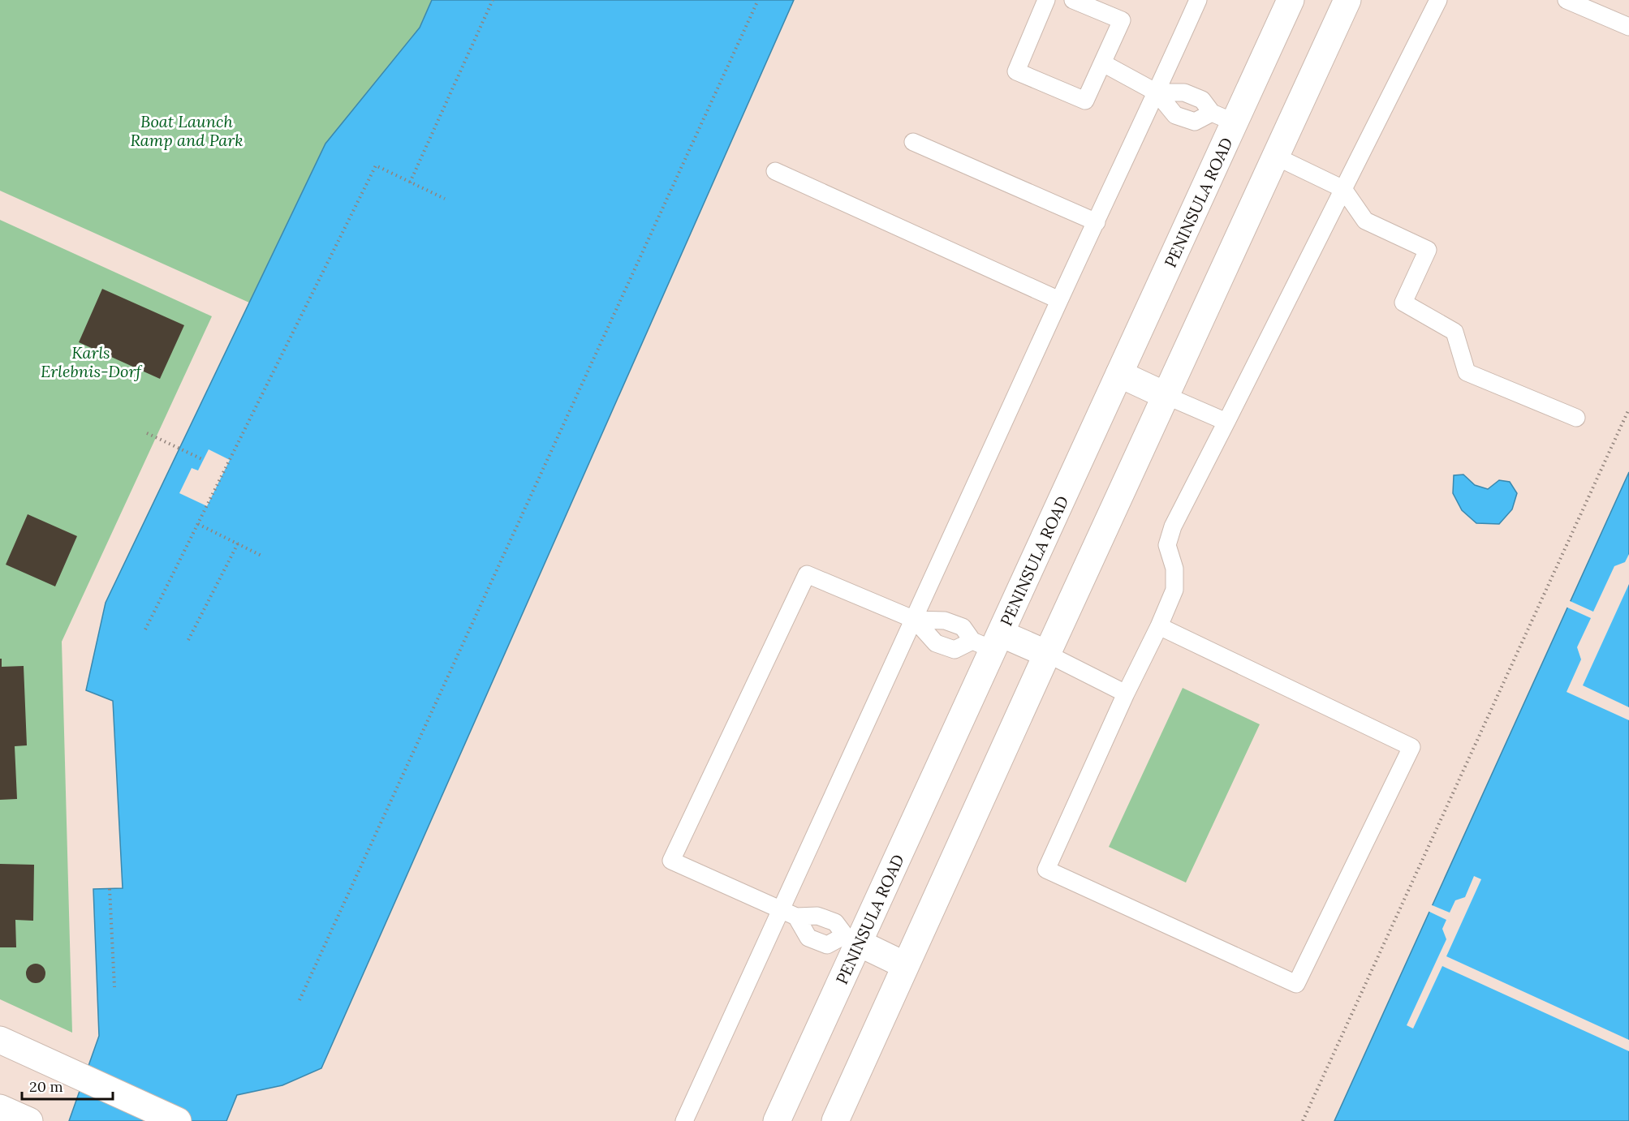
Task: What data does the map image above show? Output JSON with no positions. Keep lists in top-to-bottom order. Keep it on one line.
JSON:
{"streets":{"street":["PENINSULA ROAD"]},"parks":["Boat Launch Ramp and Park","Karls Erlebnis-Dorf"],"scale_bar":"20 m"}
